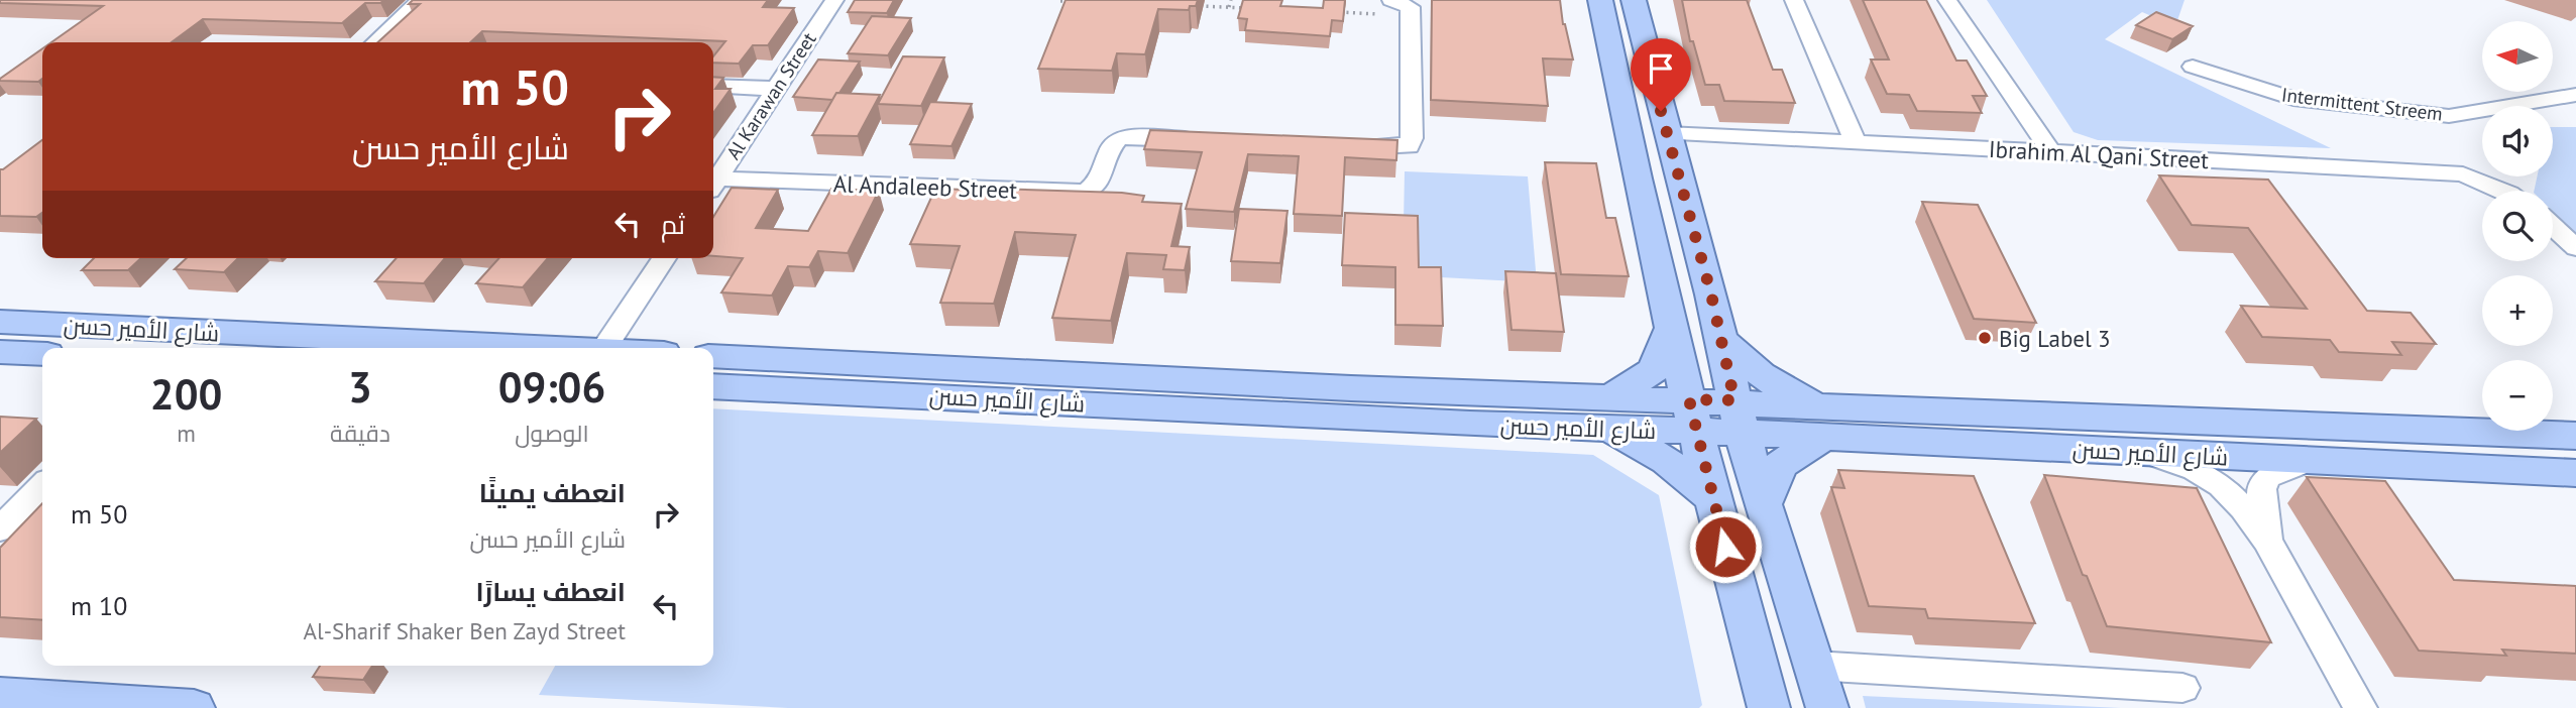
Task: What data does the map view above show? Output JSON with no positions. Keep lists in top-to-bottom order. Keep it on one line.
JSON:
{"streets":{"main road":["شارع الأمير حسن"],"street":["Al Karawan Street","Intermittent Streem","Ibrahim Al Qani Street","Al Andaleeb Street"]},"places":["Big Label 3"],"north":"left","page":{"map_buttons":["+","−"],"turn":["50 m","شارع الأمير حسن"],"then":"ثم","eta":["09:06","الوصول","3","دقيقة","200","m"],"list":[{"name":"انعطف يمينًا","note":"شارع الأمير حسن","value":"50 m"},{"name":"انعطف يسارًا","note":"Al-Sharif Shaker Ben Zayd Street","value":"10 m"}]}}
